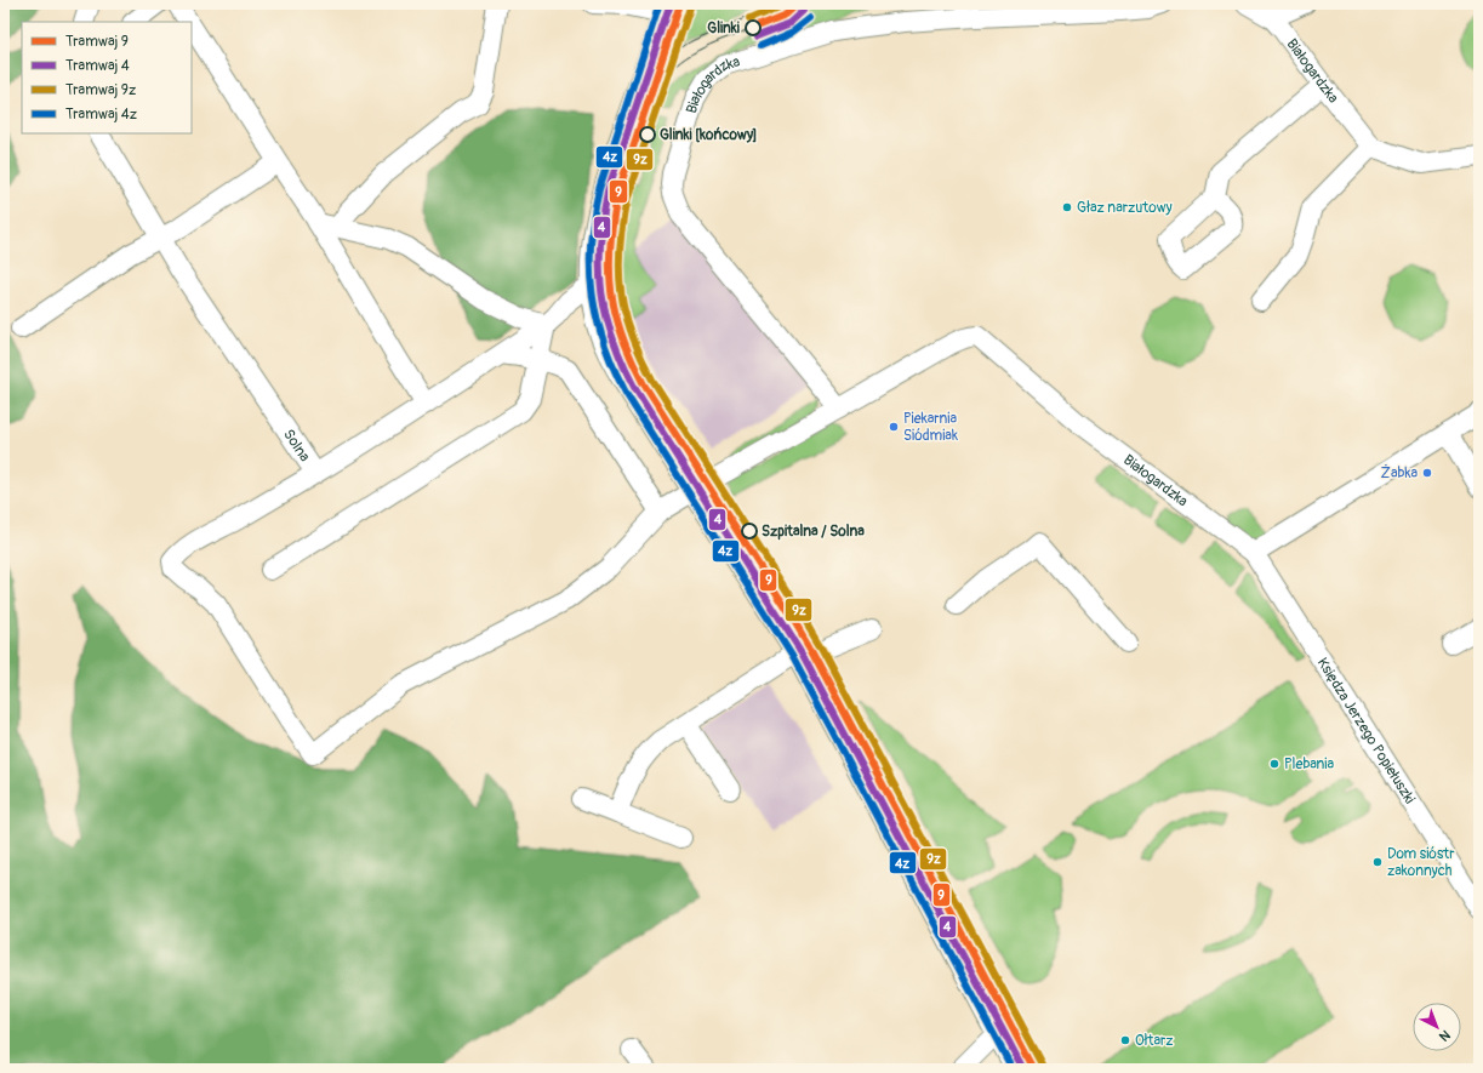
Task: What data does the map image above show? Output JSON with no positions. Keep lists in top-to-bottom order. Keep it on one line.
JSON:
{"streets":{"street":["Białogardzka","Solna","Księdza Jerzego Popiełuszki"]},"crossings":[["Białogardzka","Solna"],["Białogardzka","Księdza Jerzego Popiełuszki"]],"places":["Glinki","Glinki [końcowy]","Głaz narzutowy","Piekarnia Siódmiak","Żabka","Szpitalna / Solna","Plebania","Dom sióstr zakonnych","Ołtarz"],"lines":["tram line 9","tram line 4","tram line 9z","tram line 4z"],"legend":["Tramwaj 9","Tramwaj 4","Tramwaj 9z","Tramwaj 4z"],"north":"bottom right"}
